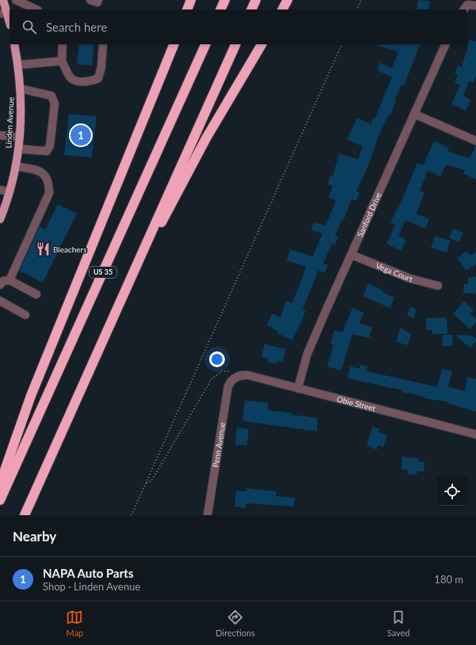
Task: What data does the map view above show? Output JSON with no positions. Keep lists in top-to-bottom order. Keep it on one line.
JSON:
{"streets":{"highway":["US 35"],"main road":["Linden Avenue"],"street":["Sanford Drive","Vega Court","Obie Street","Penn Avenue"]},"crossings":[["Sanford Drive","Vega Court"],["Sanford Drive","Obie Street"],["Obie Street","Penn Avenue"]],"places":{"restaurant":["Bleachers"]},"page":{"search":"Search here","pins":"1","heading":"Nearby","list":[{"mark":"1","name":"NAPA Auto Parts","note":"Shop · Linden Avenue","value":"180 m"}],"nav":["Map","Directions","Saved"]}}
